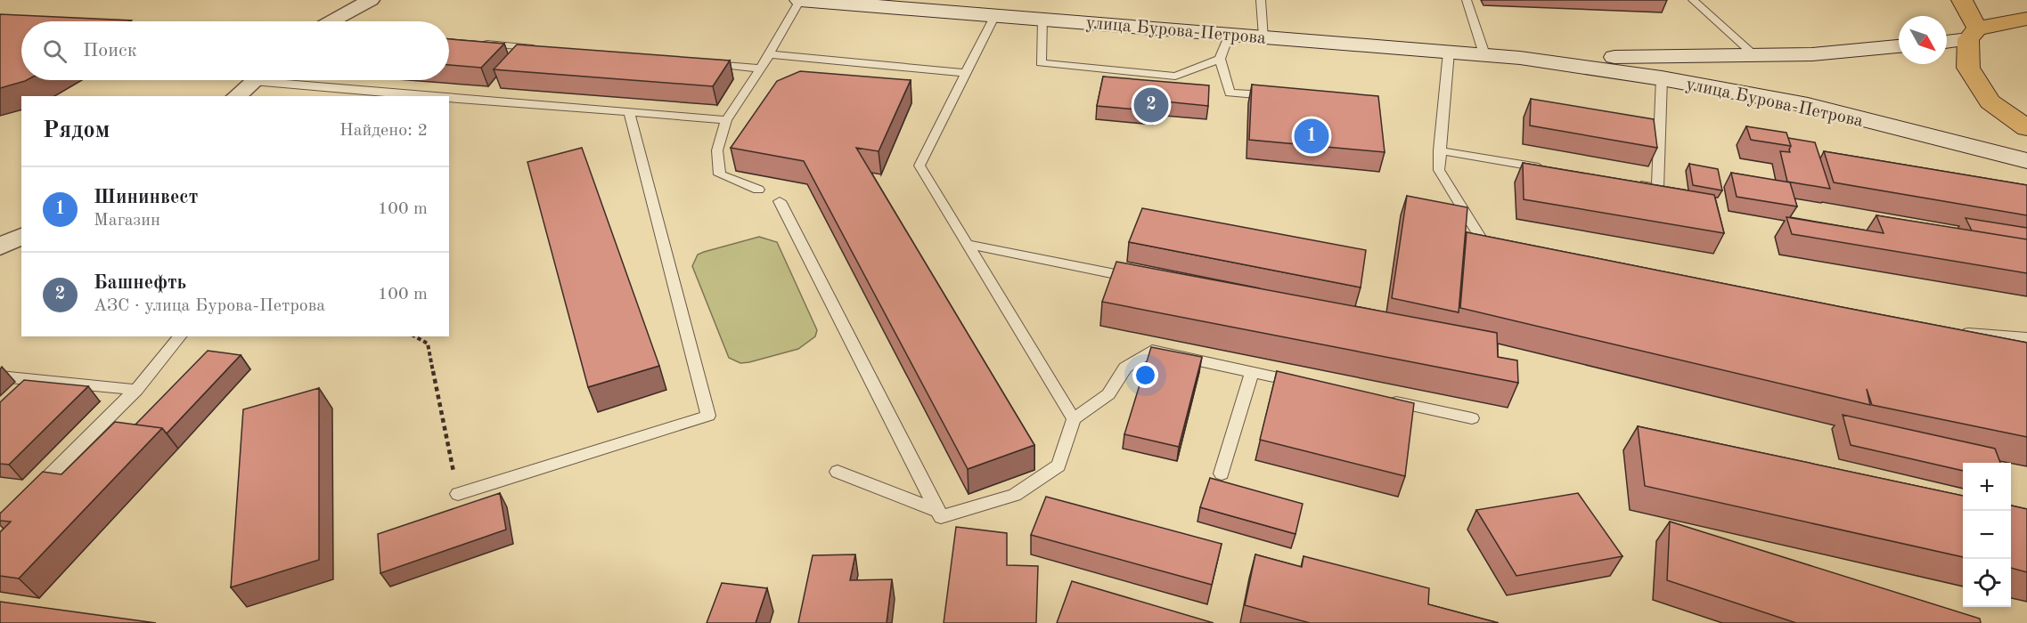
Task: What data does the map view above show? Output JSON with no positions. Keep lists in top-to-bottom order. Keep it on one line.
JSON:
{"streets":{"main road":["улица Бурова-Петрова"]},"north":"bottom right","page":{"search":"Поиск","pins":["2","1"],"heading":["Рядом","Найдено: 2"],"list":[{"mark":"1","name":"Шининвест","note":"Магазин","value":"100 m"},{"mark":"2","name":"Башнефть","note":"АЗС · улица Бурова-Петрова","value":"100 m"}],"map_buttons":["+","−"]}}
